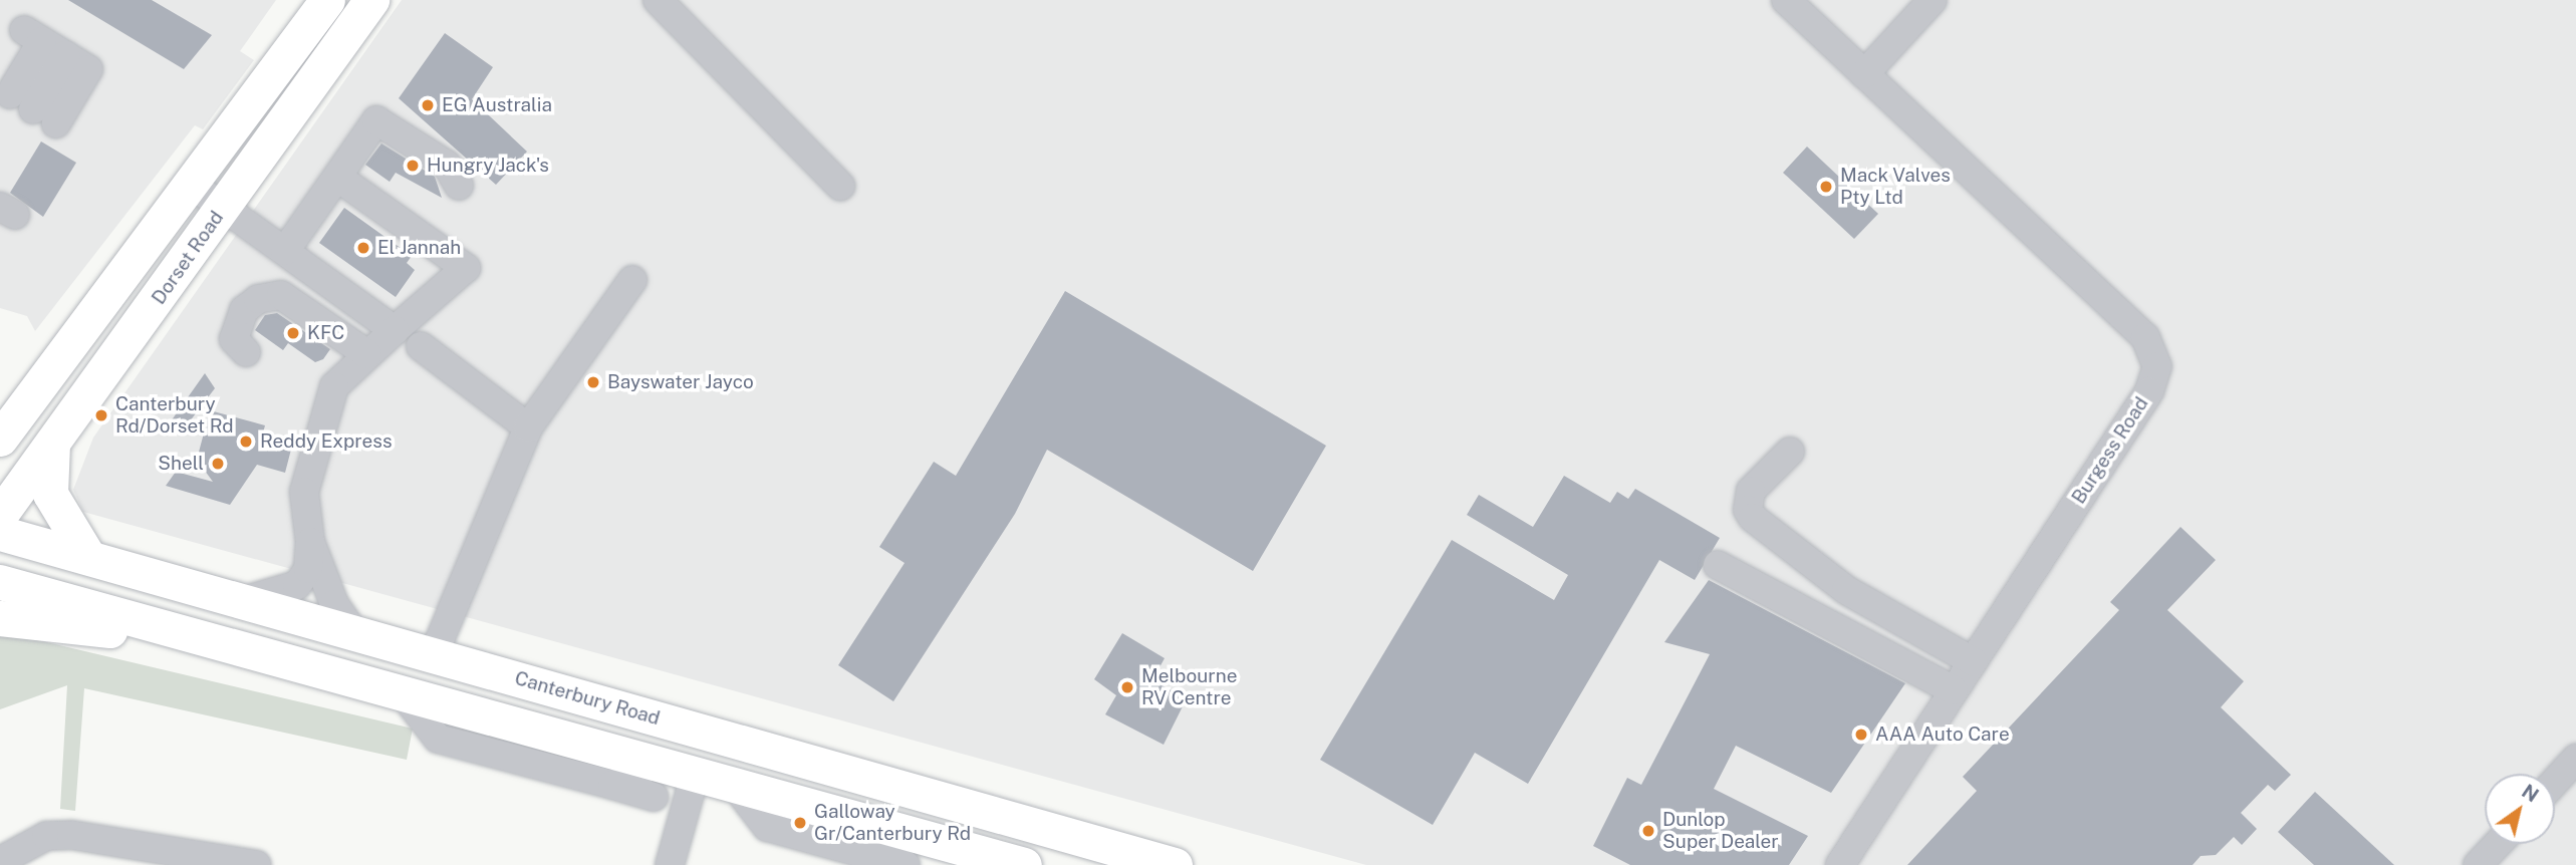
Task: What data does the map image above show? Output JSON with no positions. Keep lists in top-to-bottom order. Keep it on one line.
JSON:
{"streets":{"main road":["Dorset Road","Canterbury Road"],"street":["Burgess Road"]},"places":["EG Australia","Hungry Jack's","Mack Valves Pty Ltd","El Jannah","KFC","Bayswater Jayco","Canterbury Rd/Dorset Rd","Reddy Express","Shell","Melbourne RV Centre","AAA Auto Care","Galloway Gr/Canterbury Rd","Dunlop Super Dealer"],"north":"top right"}
